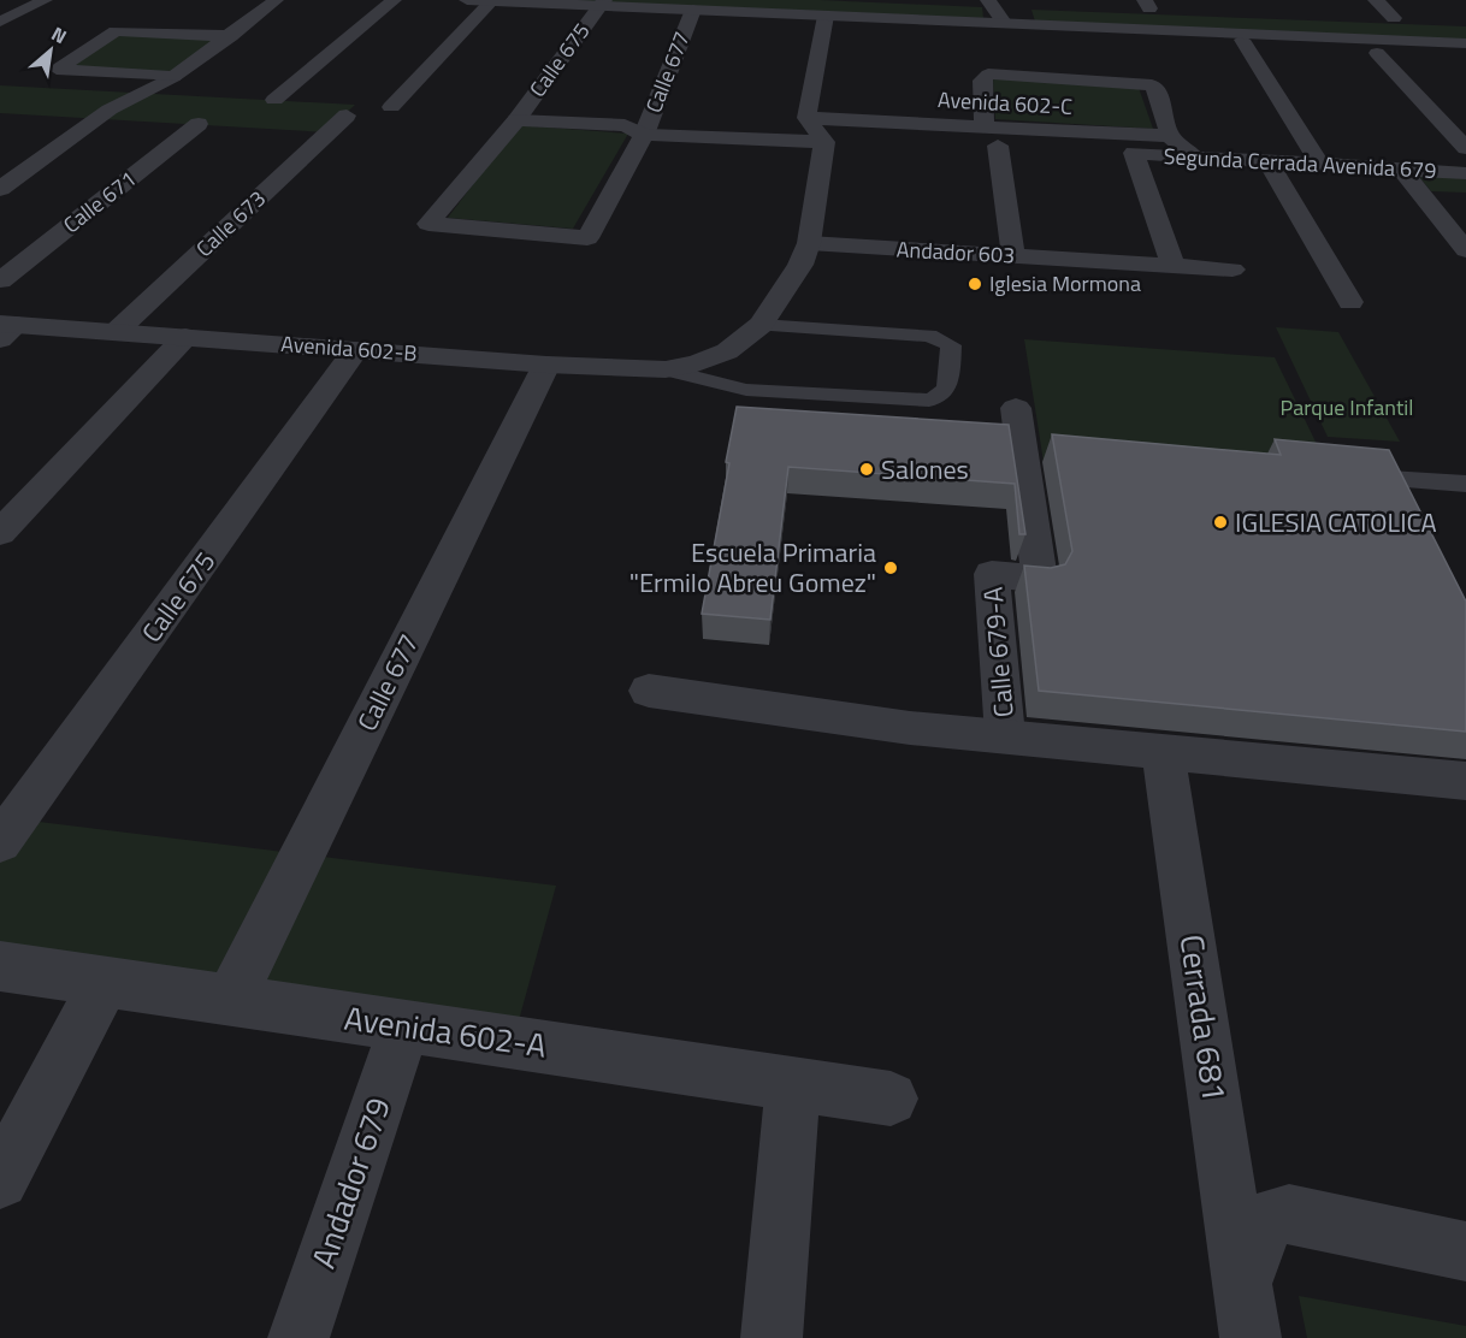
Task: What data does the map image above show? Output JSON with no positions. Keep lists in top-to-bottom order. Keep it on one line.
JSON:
{"streets":{"street":["Calle 675","Calle 677","Avenida 602-C","Segunda Cerrada Avenida 679","Calle 671","Calle 673","Andador 603","Avenida 602-B","Calle 679-A","Cerrada 681","Avenida 602-A","Andador 679"]},"crossings":[["Calle 675","Calle 677"],["Calle 675","Avenida 602-B"],["Calle 677","Avenida 602-B"],["Calle 677","Avenida 602-A"],["Segunda Cerrada Avenida 679","Andador 603"],["Calle 673","Avenida 602-B"],["Andador 603","Avenida 602-B"],["Avenida 602-A","Andador 679"]],"parks":["Parque Infantil"],"places":["Iglesia Mormona","Salones","IGLESIA CATOLICA","Escuela Primaria \"Ermilo Abreu Gomez\""],"north":"top right"}
